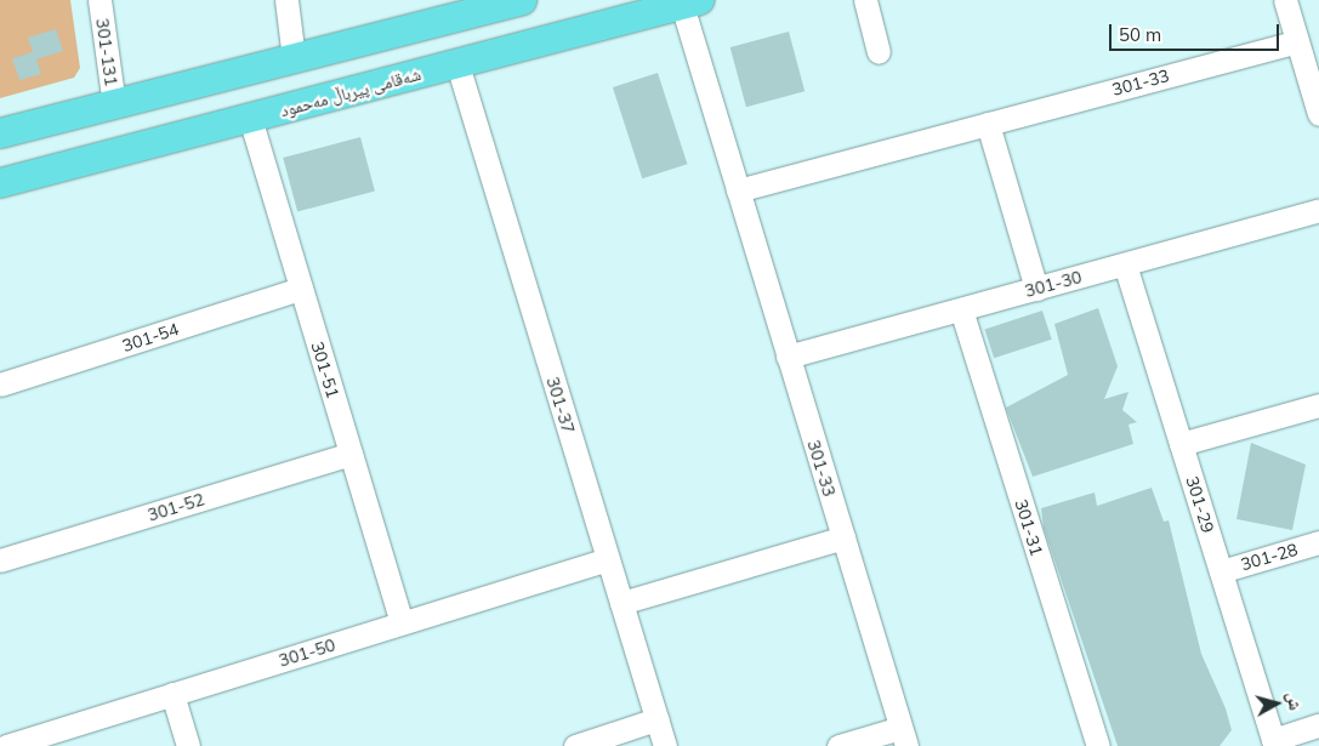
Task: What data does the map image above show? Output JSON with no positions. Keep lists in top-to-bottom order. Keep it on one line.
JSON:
{"streets":{"main road":["شەقامی پیرباڵ مەحمود"],"street":["301-131","301-33","301-30","301-54","301-51","301-37","301-29","301-52","301-31","301-28","301-50"]},"crossings":[["301-33","شەقامی پیرباڵ مەحمود"],["301-33","301-30"],["شەقامی پیرباڵ مەحمود","301-51"],["شەقامی پیرباڵ مەحمود","301-37"],["301-30","301-29"],["301-30","301-31"],["301-54","301-51"],["301-51","301-52"],["301-51","301-50"],["301-37","301-50"],["301-29","301-28"]],"scale_bar":"50 m","north":"right"}
